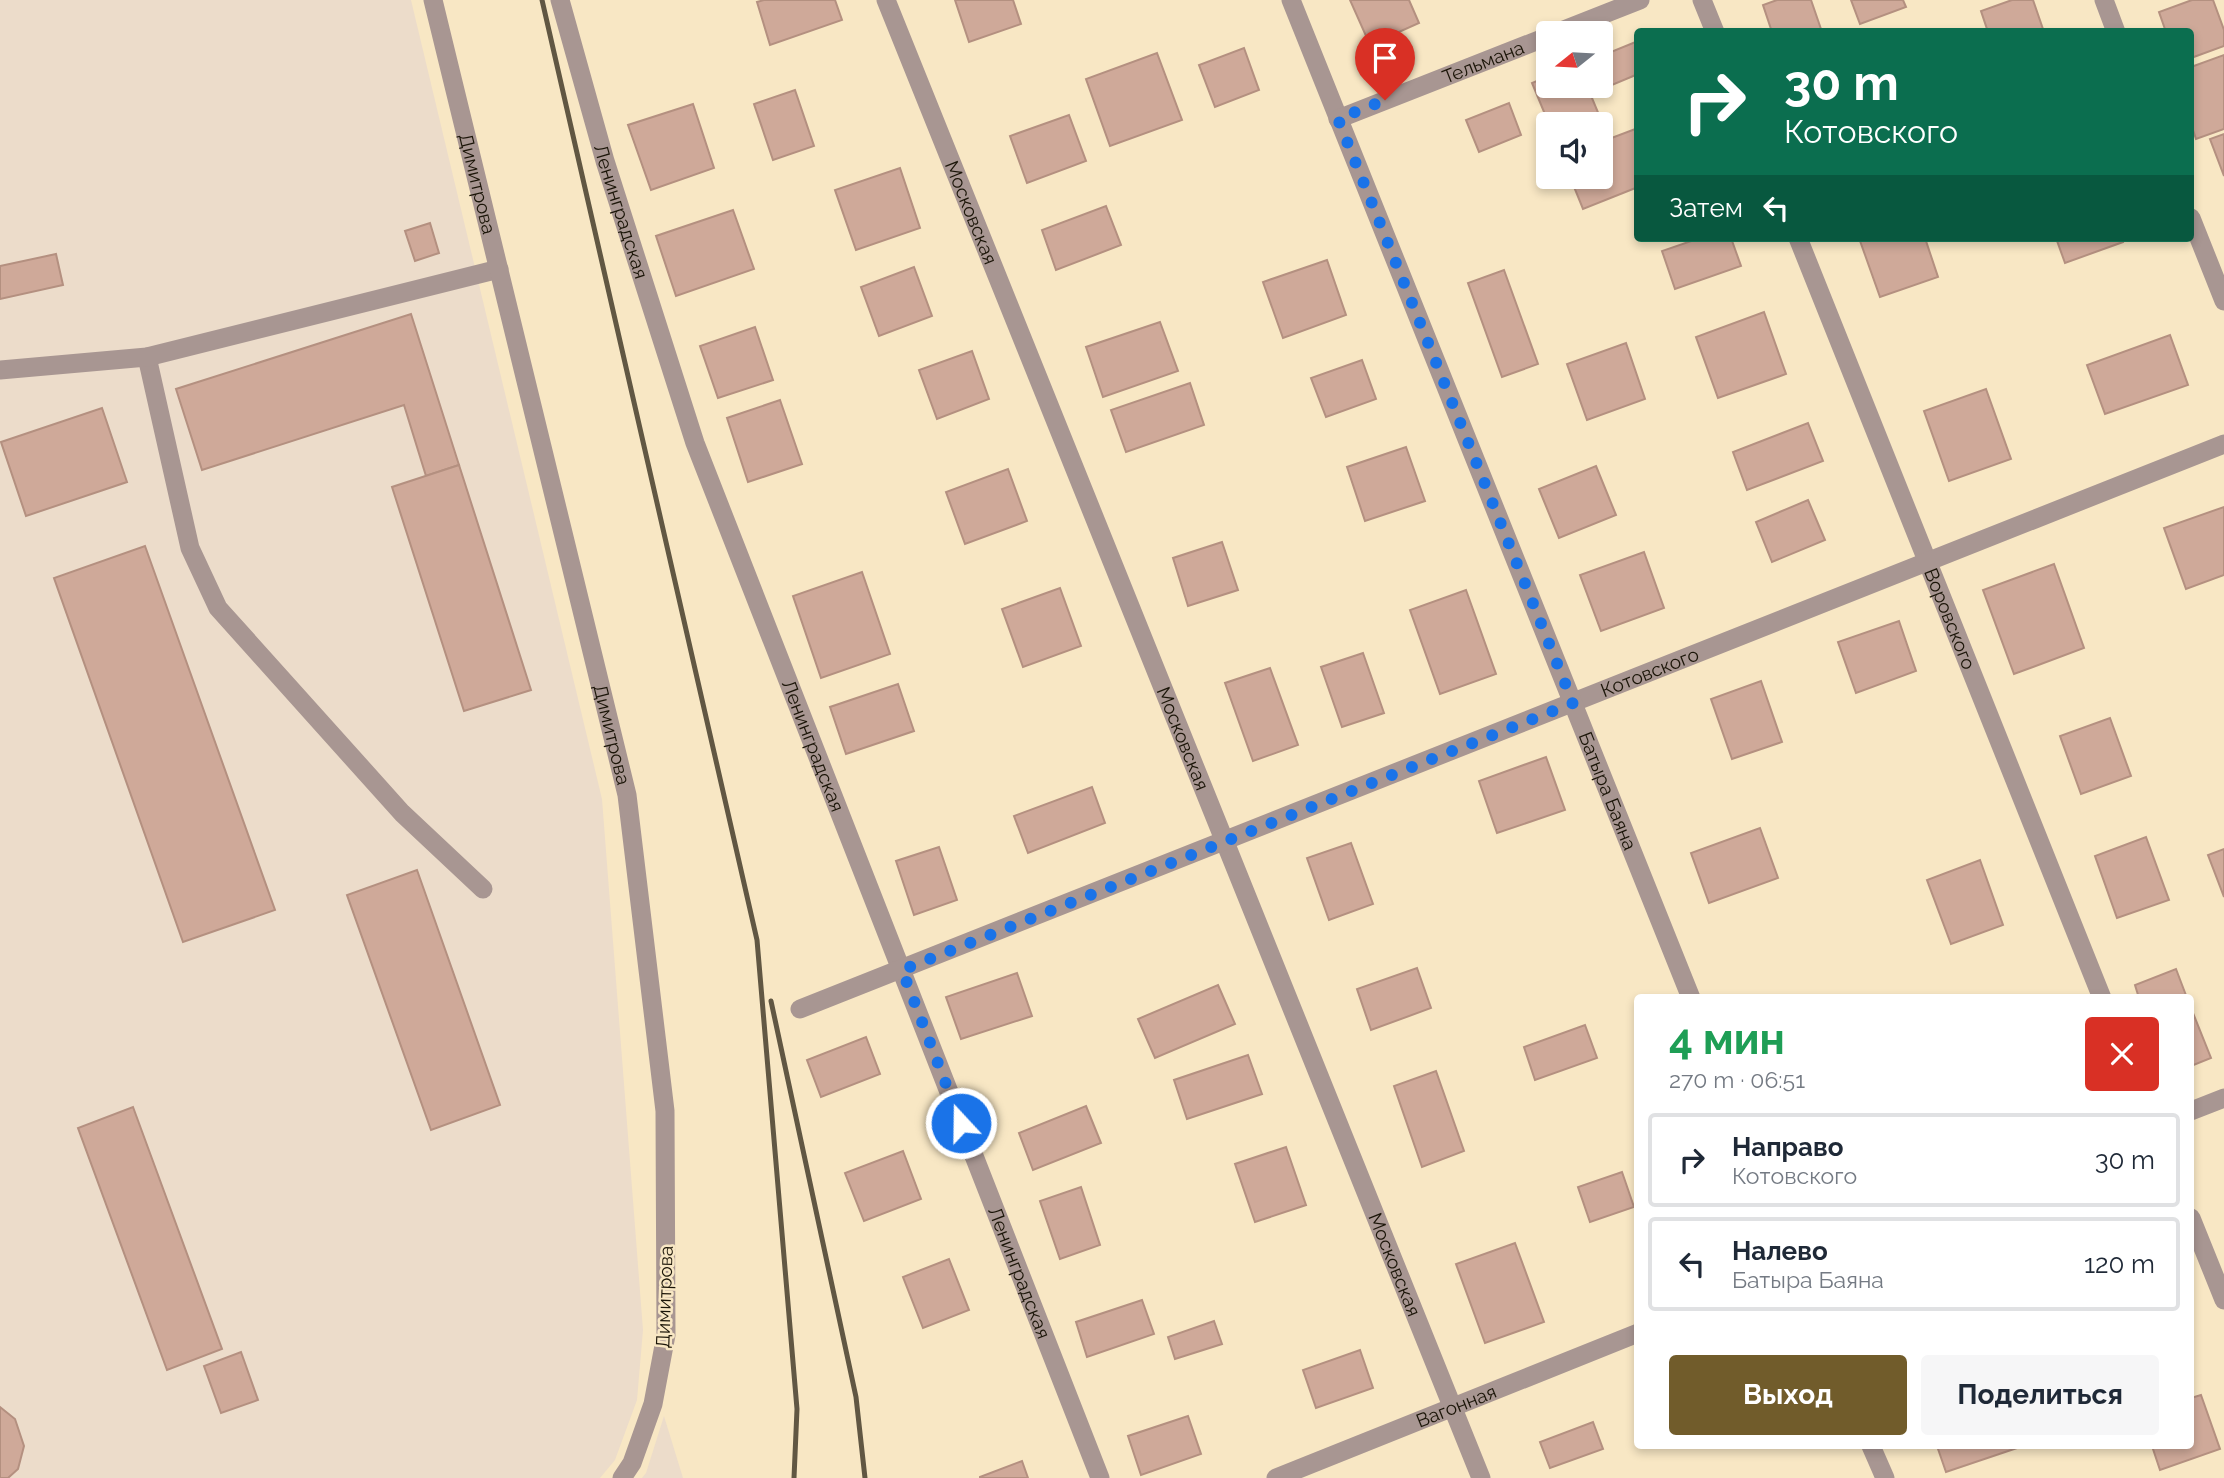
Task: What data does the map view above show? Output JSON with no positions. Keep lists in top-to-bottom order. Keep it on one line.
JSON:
{"streets":{"street":["Тельмана","Димитрова","Ленинградская","Московская","Воровского","Котовского","Батыра Баяна","Вагонная"]},"crossings":[["Тельмана","Батыра Баяна"],["Ленинградская","Котовского"],["Московская","Котовского"],["Московская","Вагонная"],["Воровского","Котовского"],["Котовского","Батыра Баяна"]],"north":"left","page":{"turn":["30 m","Котовского"],"then":"Затем","heading":["4 мин","270 m · 06:51"],"list":[{"name":"Направо","note":"Котовского","value":"30 m"},{"name":"Налево","note":"Батыра Баяна","value":"120 m"}],"buttons":["Выход","Поделиться"]}}
